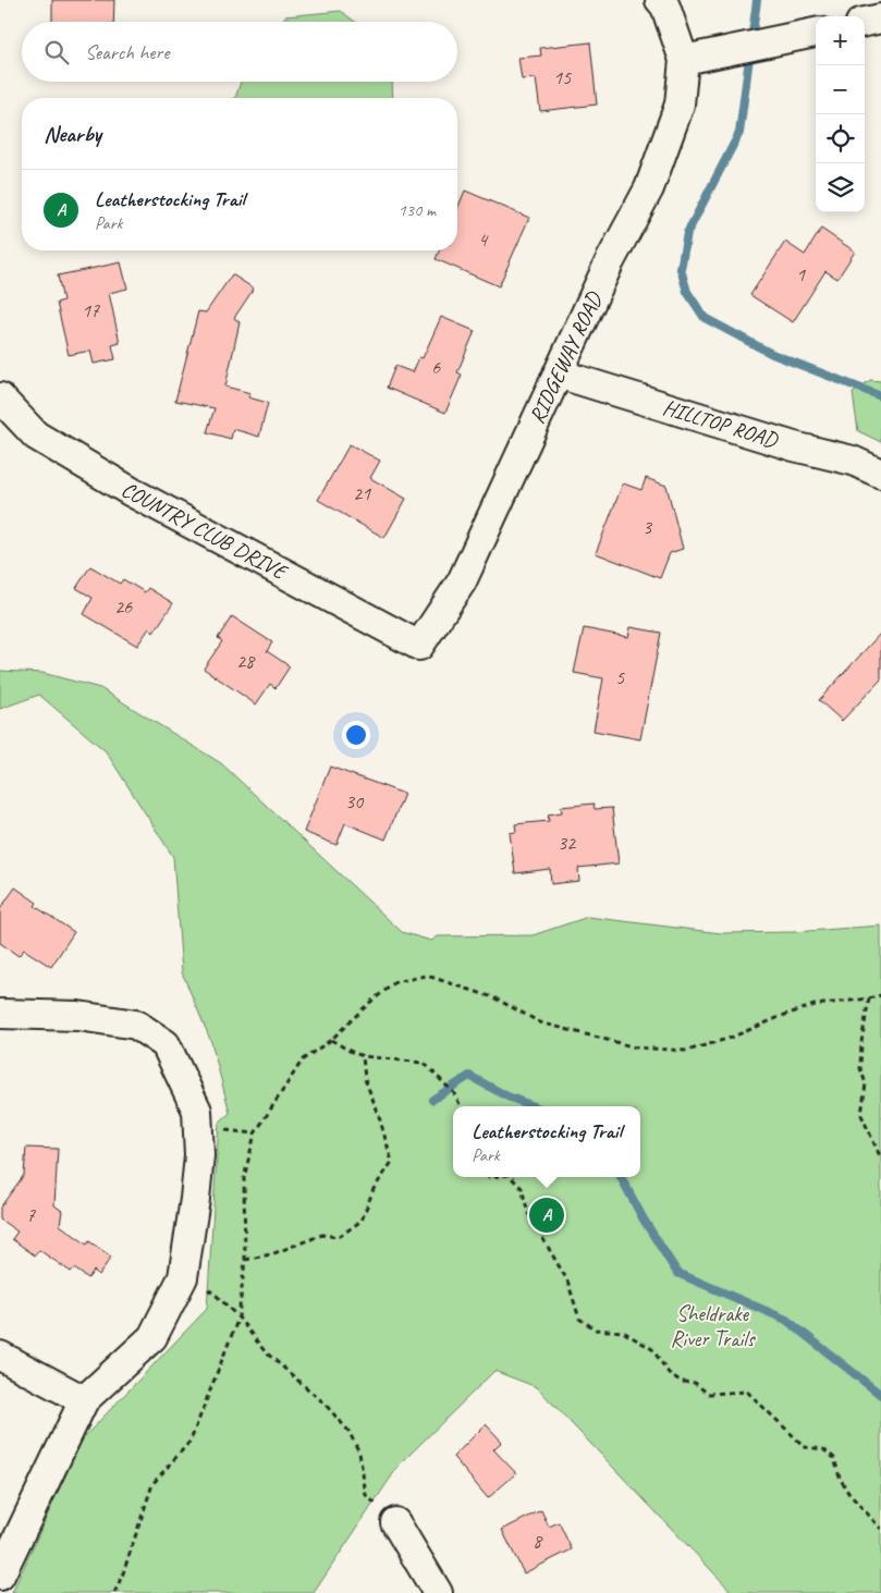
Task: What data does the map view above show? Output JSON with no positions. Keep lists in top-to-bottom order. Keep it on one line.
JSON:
{"streets":{"street":["RIDGEWAY ROAD","HILLTOP ROAD","COUNTRY CLUB DRIVE"]},"crossings":[["RIDGEWAY ROAD","HILLTOP ROAD"],["RIDGEWAY ROAD","COUNTRY CLUB DRIVE"]],"parks":["Sheldrake River Trails"],"house_numbers":["15","4","1","17","6","21","3","26","28","5","30","32","7","8"],"page":{"map_buttons":["+","−"],"search":"Search here","heading":"Nearby","list":[{"mark":"A","name":"Leatherstocking Trail","note":"Park","value":"130 m"}],"popup":["Leatherstocking Trail","Park"],"pins":"A"}}
